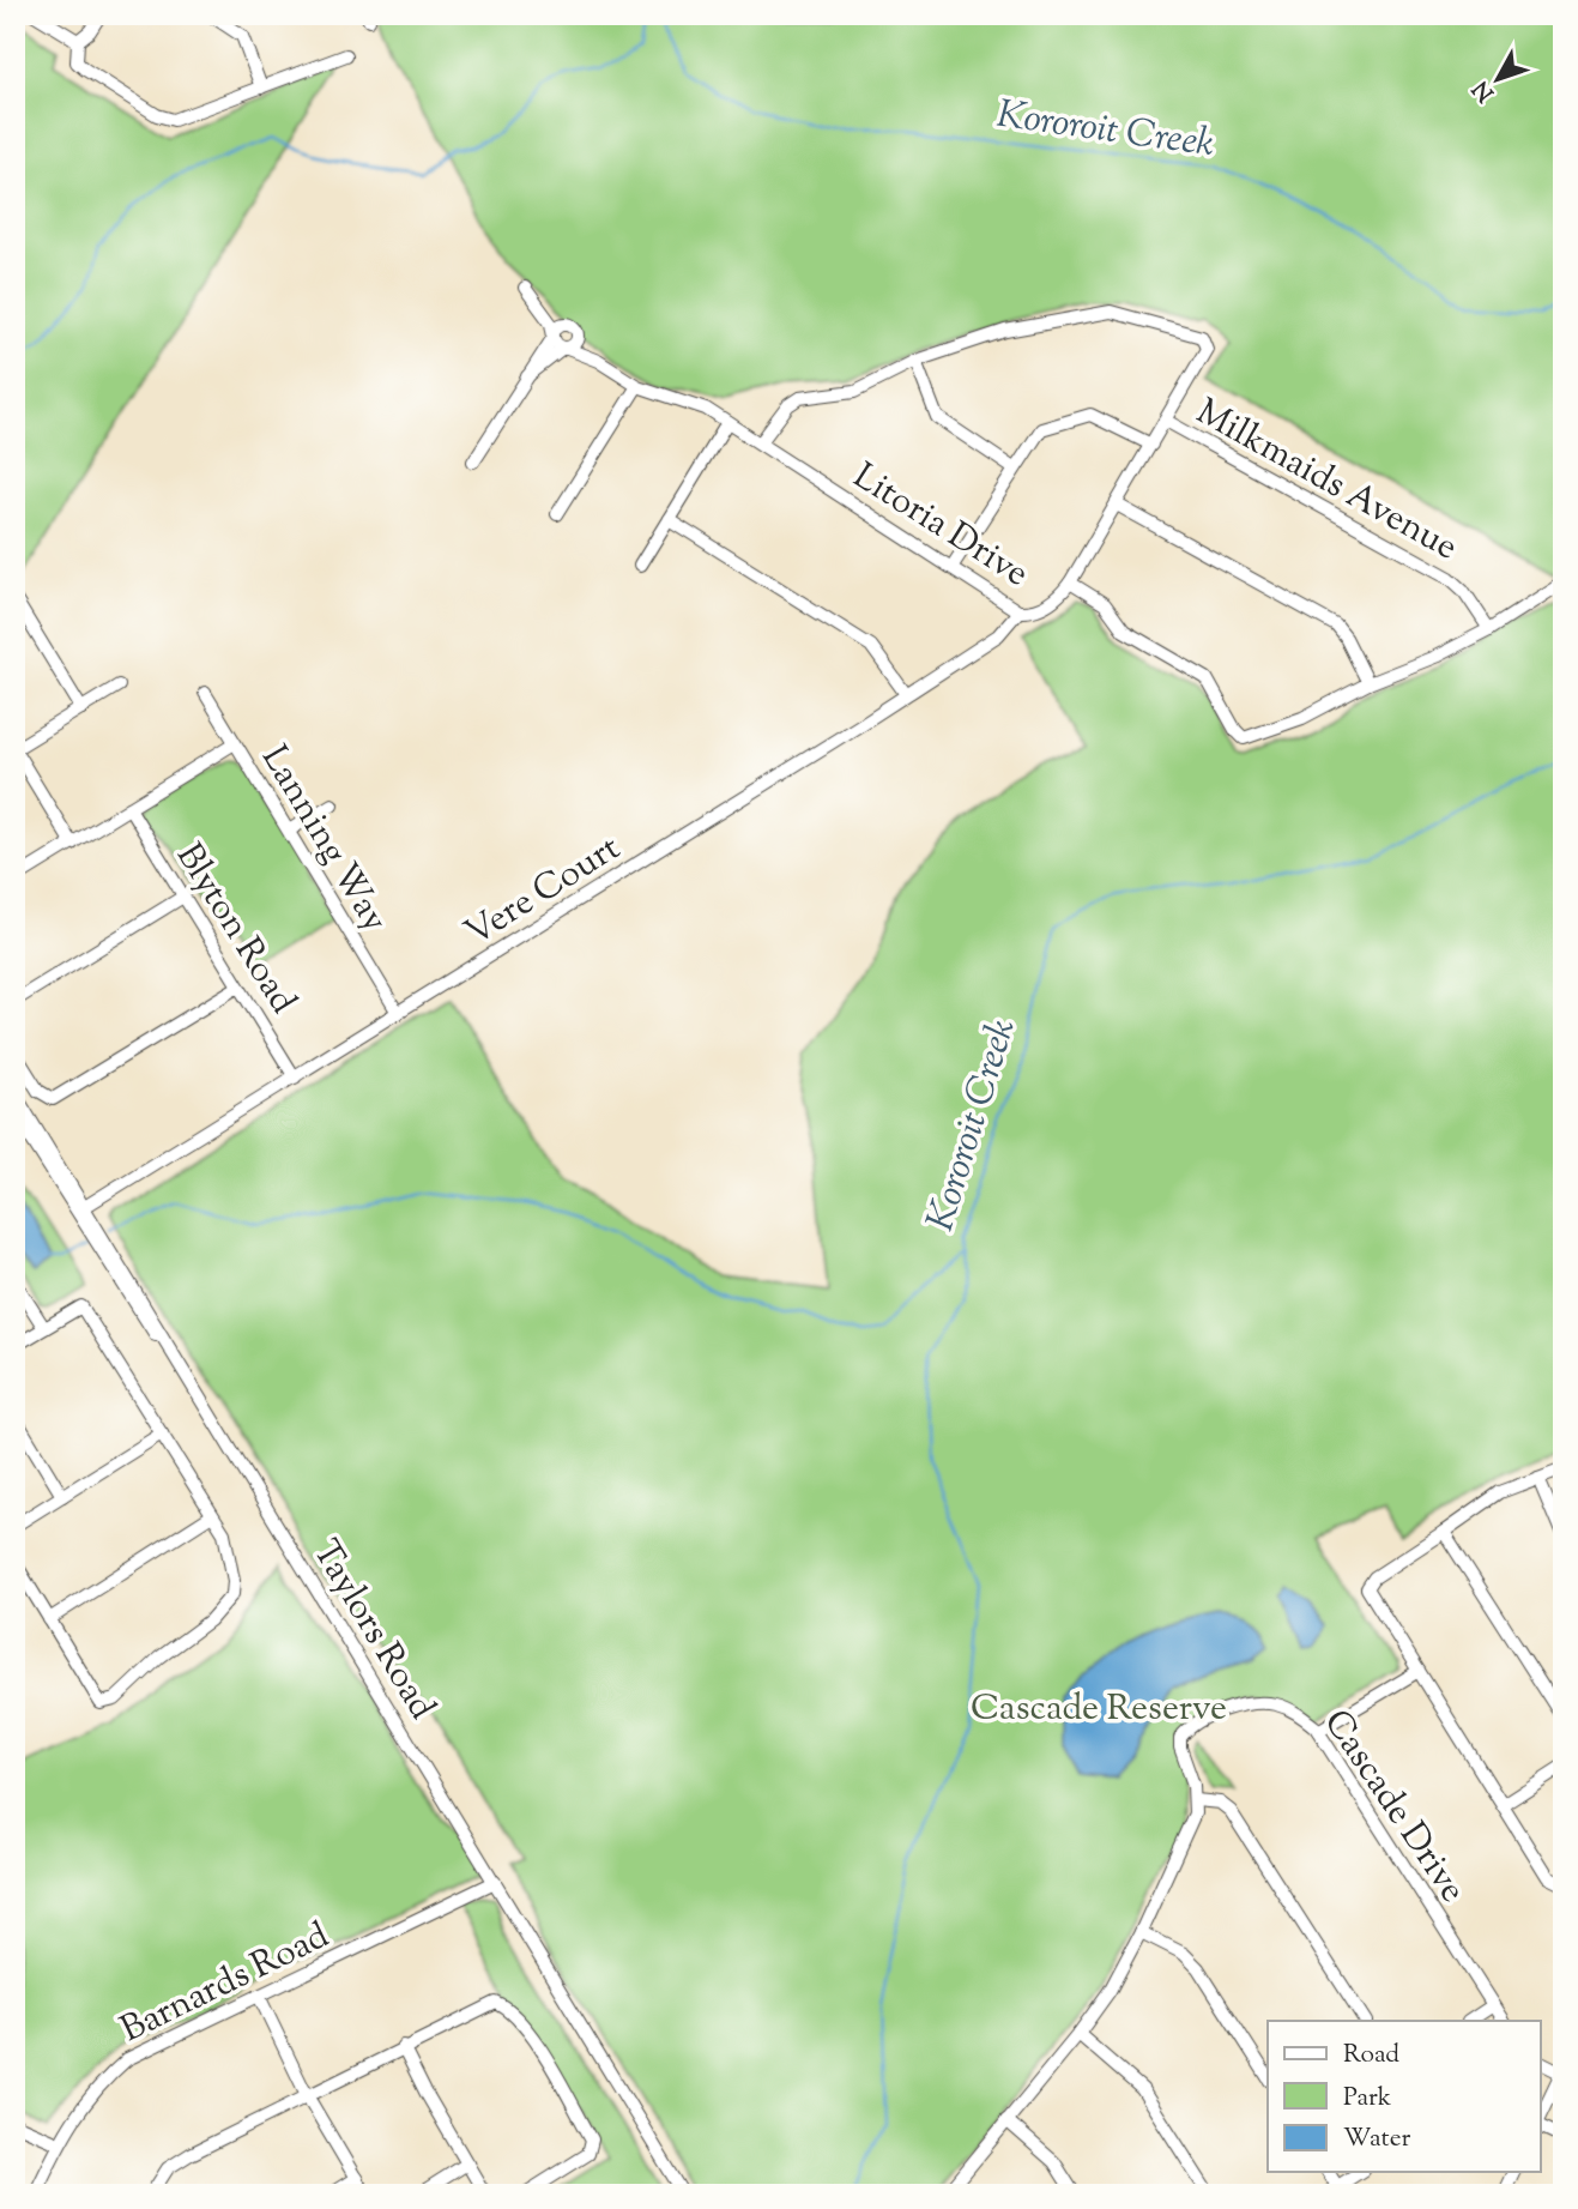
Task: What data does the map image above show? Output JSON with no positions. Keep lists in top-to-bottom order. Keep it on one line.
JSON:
{"streets":{"street":["Milkmaids Avenue","Litoria Drive","Lanning Way","Vere Court","Blyton Road","Taylors Road","Cascade Drive","Barnards Road"]},"crossings":[["Milkmaids Avenue","Litoria Drive"],["Litoria Drive","Vere Court"],["Lanning Way","Vere Court"],["Vere Court","Blyton Road"],["Vere Court","Taylors Road"],["Taylors Road","Barnards Road"]],"water":["Kororoit Creek"],"parks":["Cascade Reserve"],"legend":["Road","Park","Water"],"north":"bottom left"}
